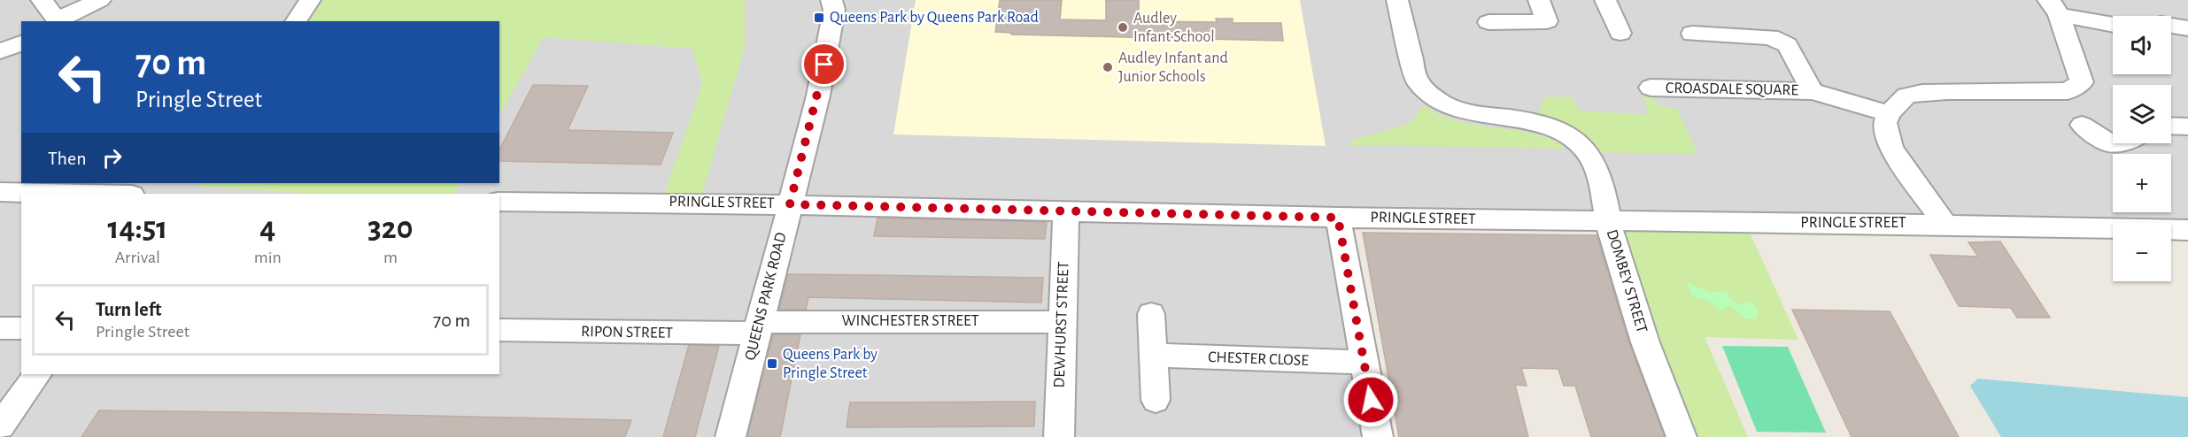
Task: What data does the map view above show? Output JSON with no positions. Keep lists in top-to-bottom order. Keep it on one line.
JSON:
{"streets":{"street":["CROASDALE SQUARE","PRINGLE STREET","DOMBEY STREET","QUEENS PARK ROAD","WINCHESTER STREET","DEWHURST STREET","RIPON STREET","CHESTER CLOSE"]},"crossings":[["PRINGLE STREET","DOMBEY STREET"],["PRINGLE STREET","QUEENS PARK ROAD"],["PRINGLE STREET","DEWHURST STREET"],["QUEENS PARK ROAD","WINCHESTER STREET"],["QUEENS PARK ROAD","RIPON STREET"],["WINCHESTER STREET","DEWHURST STREET"],["WINCHESTER STREET","RIPON STREET"]],"places":{"transit":["Queens Park by Queens Park Road","Queens Park by Pringle Street"],"other":["Audley Infant School","Audley Infant and Junior Schools"]},"page":{"map_buttons":["+","−"],"turn":["70 m","Pringle Street"],"then":"Then","eta":["14:51","Arrival","4","min","320","m"],"list":[{"name":"Turn left","note":"Pringle Street","value":"70 m"}]}}
